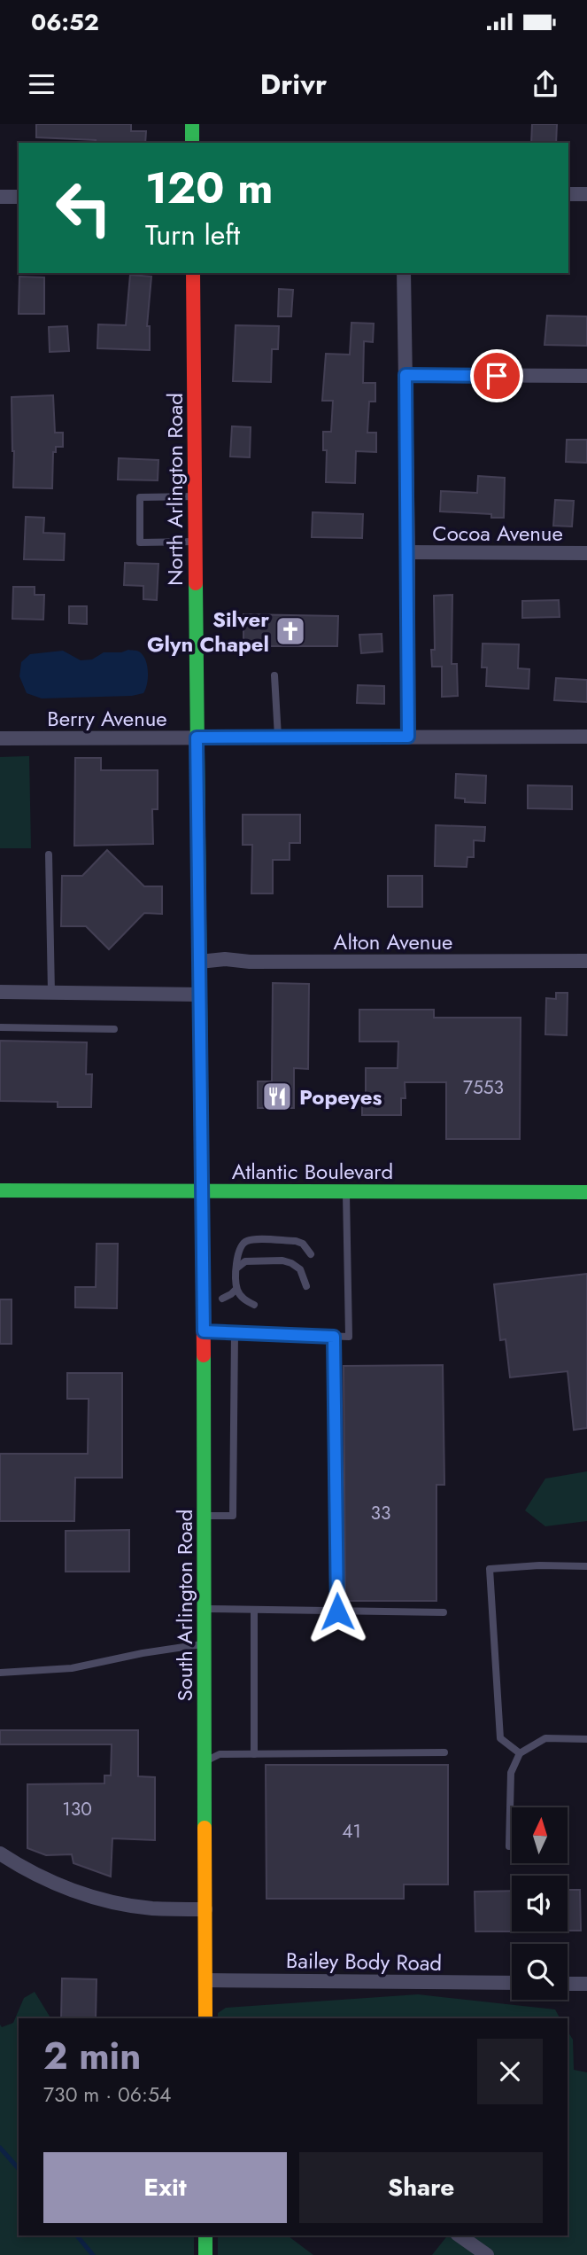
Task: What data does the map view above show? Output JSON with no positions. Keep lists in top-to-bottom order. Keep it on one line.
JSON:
{"streets":{"main road":["North Arlington Road","Atlantic Boulevard","South Arlington Road"],"street":["Cocoa Avenue","Berry Avenue","Alton Avenue","Bailey Body Road"]},"crossings":[["North Arlington Road","Berry Avenue"],["North Arlington Road","Alton Avenue"],["North Arlington Road","Atlantic Boulevard"],["North Arlington Road","South Arlington Road"],["Atlantic Boulevard","South Arlington Road"],["South Arlington Road","Bailey Body Road"]],"places":{"church":["Silver Glyn Chapel"],"restaurant":["Popeyes"]},"house_numbers":["7553","33","130","41"],"north":"top","page":{"status":"06:52","header":"Drivr","turn":["120 m","Turn left"],"heading":["2 min","730 m · 06:54"],"buttons":["Exit","Share"]}}
